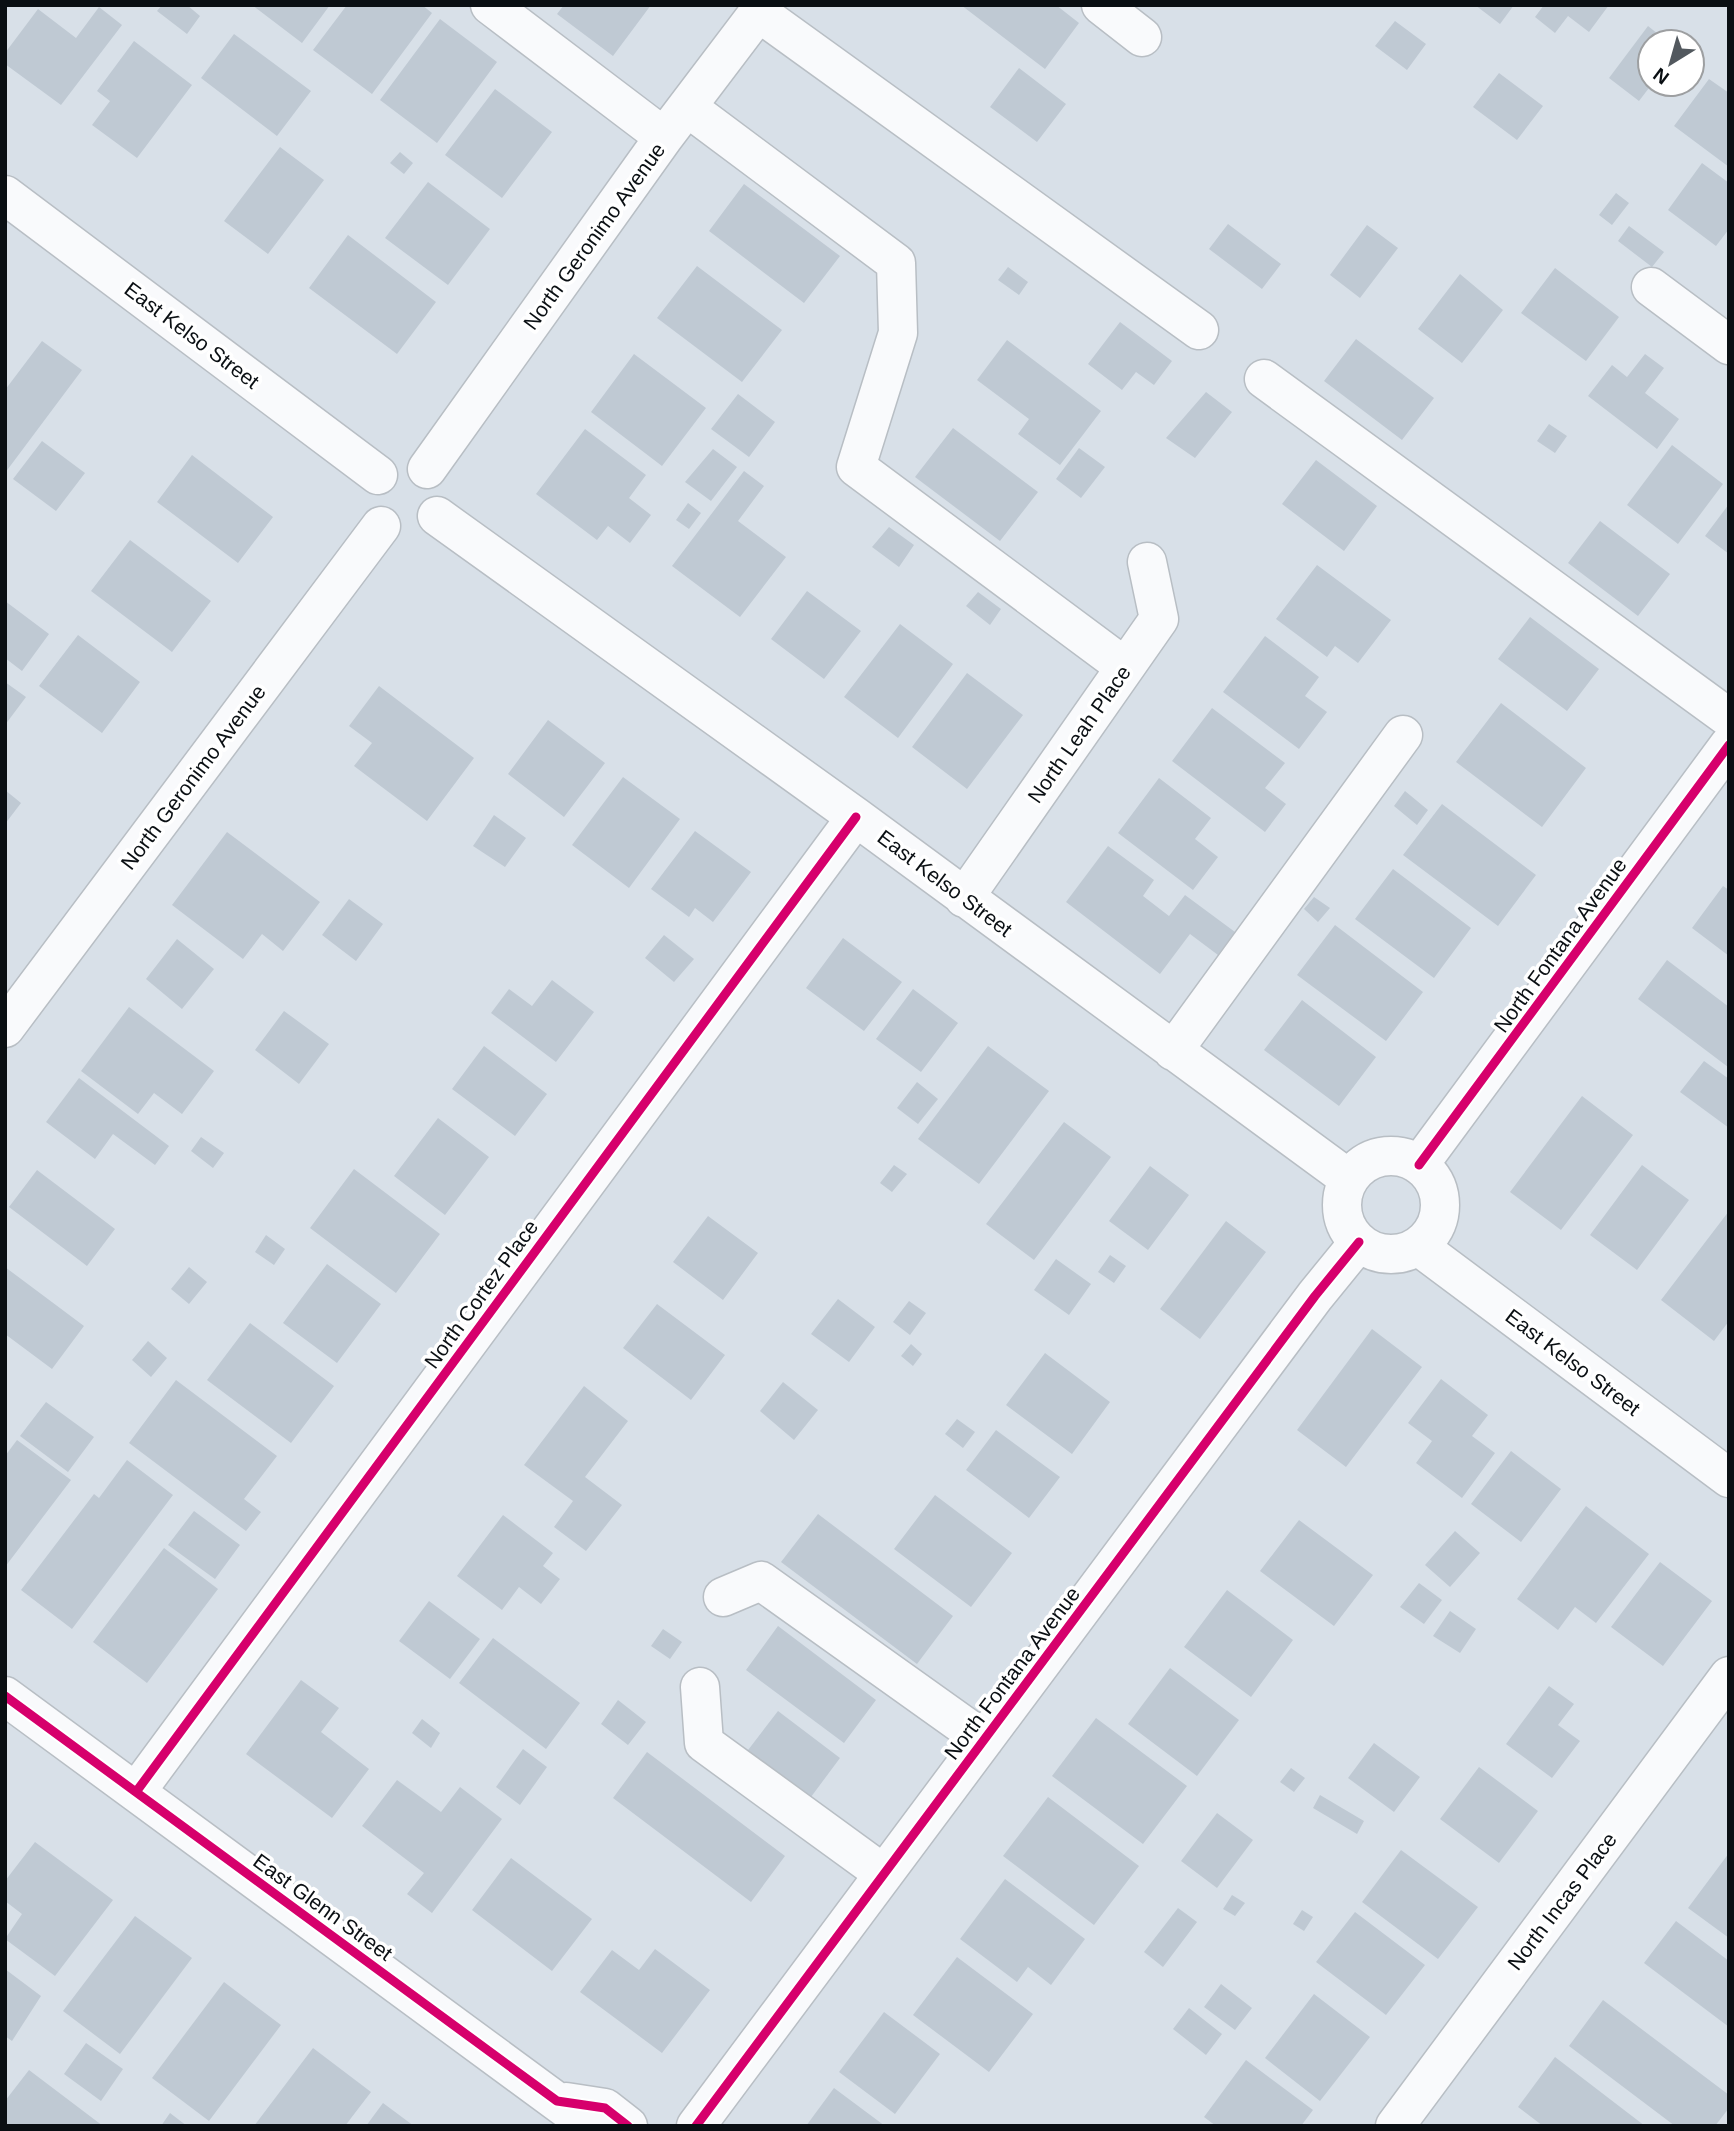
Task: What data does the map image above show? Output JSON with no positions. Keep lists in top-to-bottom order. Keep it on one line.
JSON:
{"streets":{"street":["North Geronimo Avenue","East Kelso Street","North Leah Place","North Fontana Avenue","North Cortez Place","North Incas Place","East Glenn Street"]},"crossings":[["North Geronimo Avenue","East Kelso Street"],["East Kelso Street","North Leah Place"],["East Kelso Street","North Fontana Avenue"],["East Kelso Street","North Cortez Place"],["North Cortez Place","East Glenn Street"]],"north":"bottom left"}
